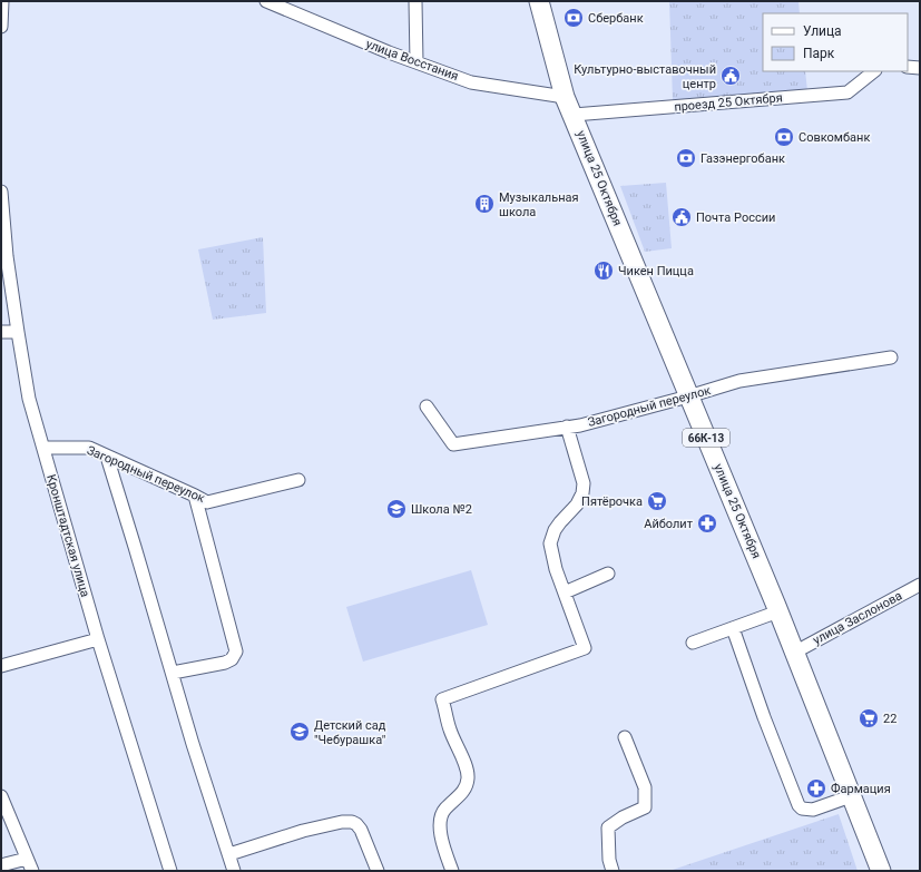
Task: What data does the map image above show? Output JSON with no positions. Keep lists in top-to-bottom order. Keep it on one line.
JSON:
{"streets":{"main road":["улица 25 Октября","66К-13"],"street":["улица Восстания","проезд 25 Октября","Загородный переулок","Кронштадтская улица","улица Заслонова"]},"crossings":[["улица Восстания","улица 25 Октября"],["проезд 25 Октября","улица 25 Октября"],["улица 25 Октября","Загородный переулок"],["улица 25 Октября","улица Заслонова"],["Загородный переулок","Кронштадтская улица"]],"places":{"bank":["Сбербанк","Совкомбанк","Газэнергобанк"],"public building":["Культурно-выставочный центр","Почта России"],"building":["Музыкальная школа"],"restaurant":["Чикен Пицца"],"supermarket":["Пятёрочка","22"],"school or university":["Школа №2","Детский сад \"Чебурашка\""],"pharmacy":["Айболит","Фармация"]},"legend":["Улица","Парк"]}
